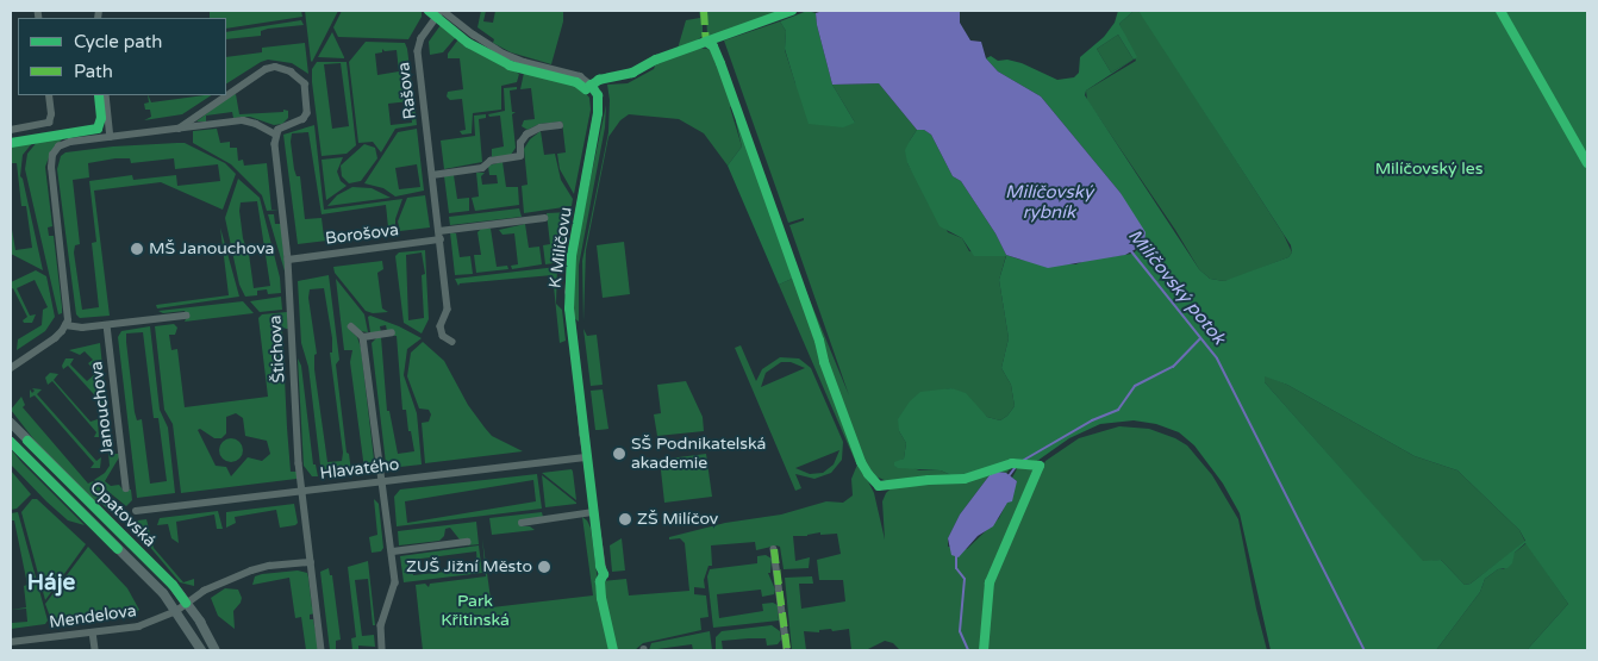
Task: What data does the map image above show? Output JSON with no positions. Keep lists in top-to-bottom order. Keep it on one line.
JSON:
{"streets":{"main road":["Opatovská"],"street":["Rašova","Borošova","K Milíčovu","Štichova","Janouchova","Hlavatého","Mendelova"]},"crossings":[["Rašova","Borošova"],["Borošova","Štichova"],["K Milíčovu","Hlavatého"],["Štichova","Hlavatého"],["Opatovská","Mendelova"]],"districts":["Háje"],"water":["Milíčovský rybník","Milíčovský potok"],"parks":["Milíčovský les","Park Křitinská"],"places":["MŠ Janouchova","SŠ Podnikatelská akademie","ZŠ Milíčov","ZUŠ Jižní Město"],"legend":["Cycle path","Path"]}
